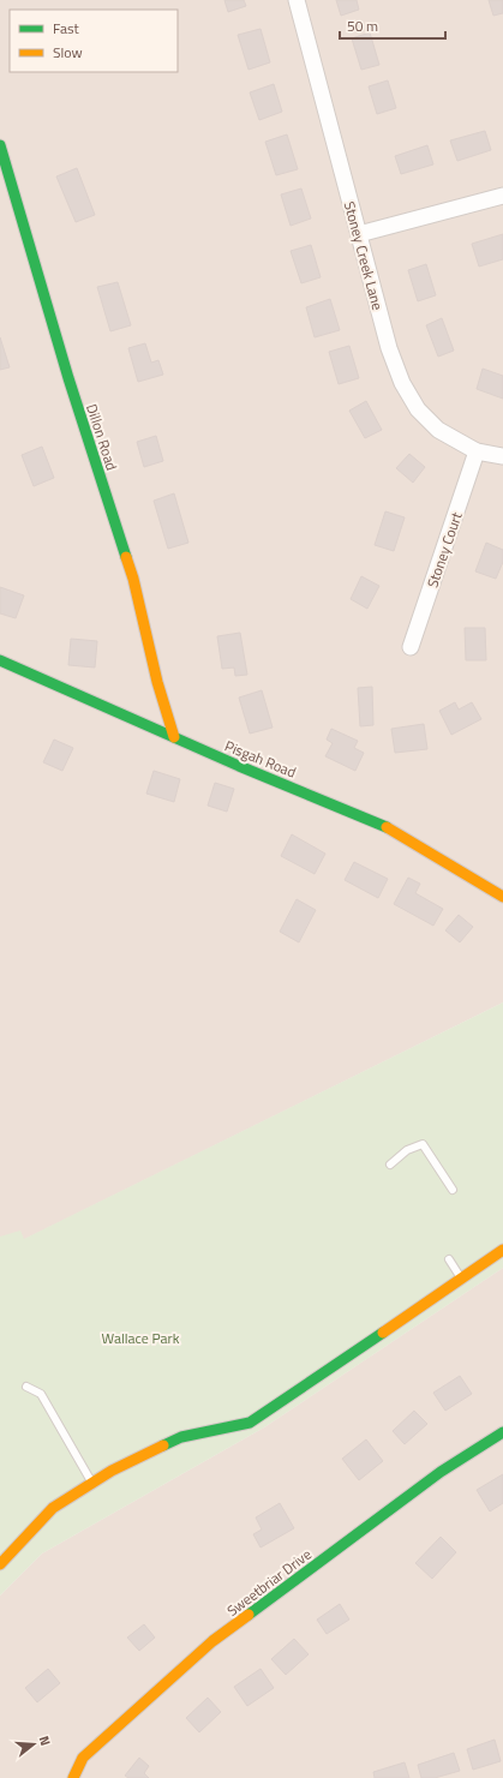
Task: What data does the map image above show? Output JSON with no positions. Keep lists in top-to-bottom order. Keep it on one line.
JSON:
{"streets":{"street":["Stoney Creek Lane","Dillon Road","Stoney Court","Pisgah Road","Sweetbriar Drive"]},"crossings":[["Stoney Creek Lane","Stoney Court"],["Dillon Road","Pisgah Road"]],"parks":["Wallace Park"],"legend":["Fast","Slow"],"scale_bar":"50 m","north":"right"}
